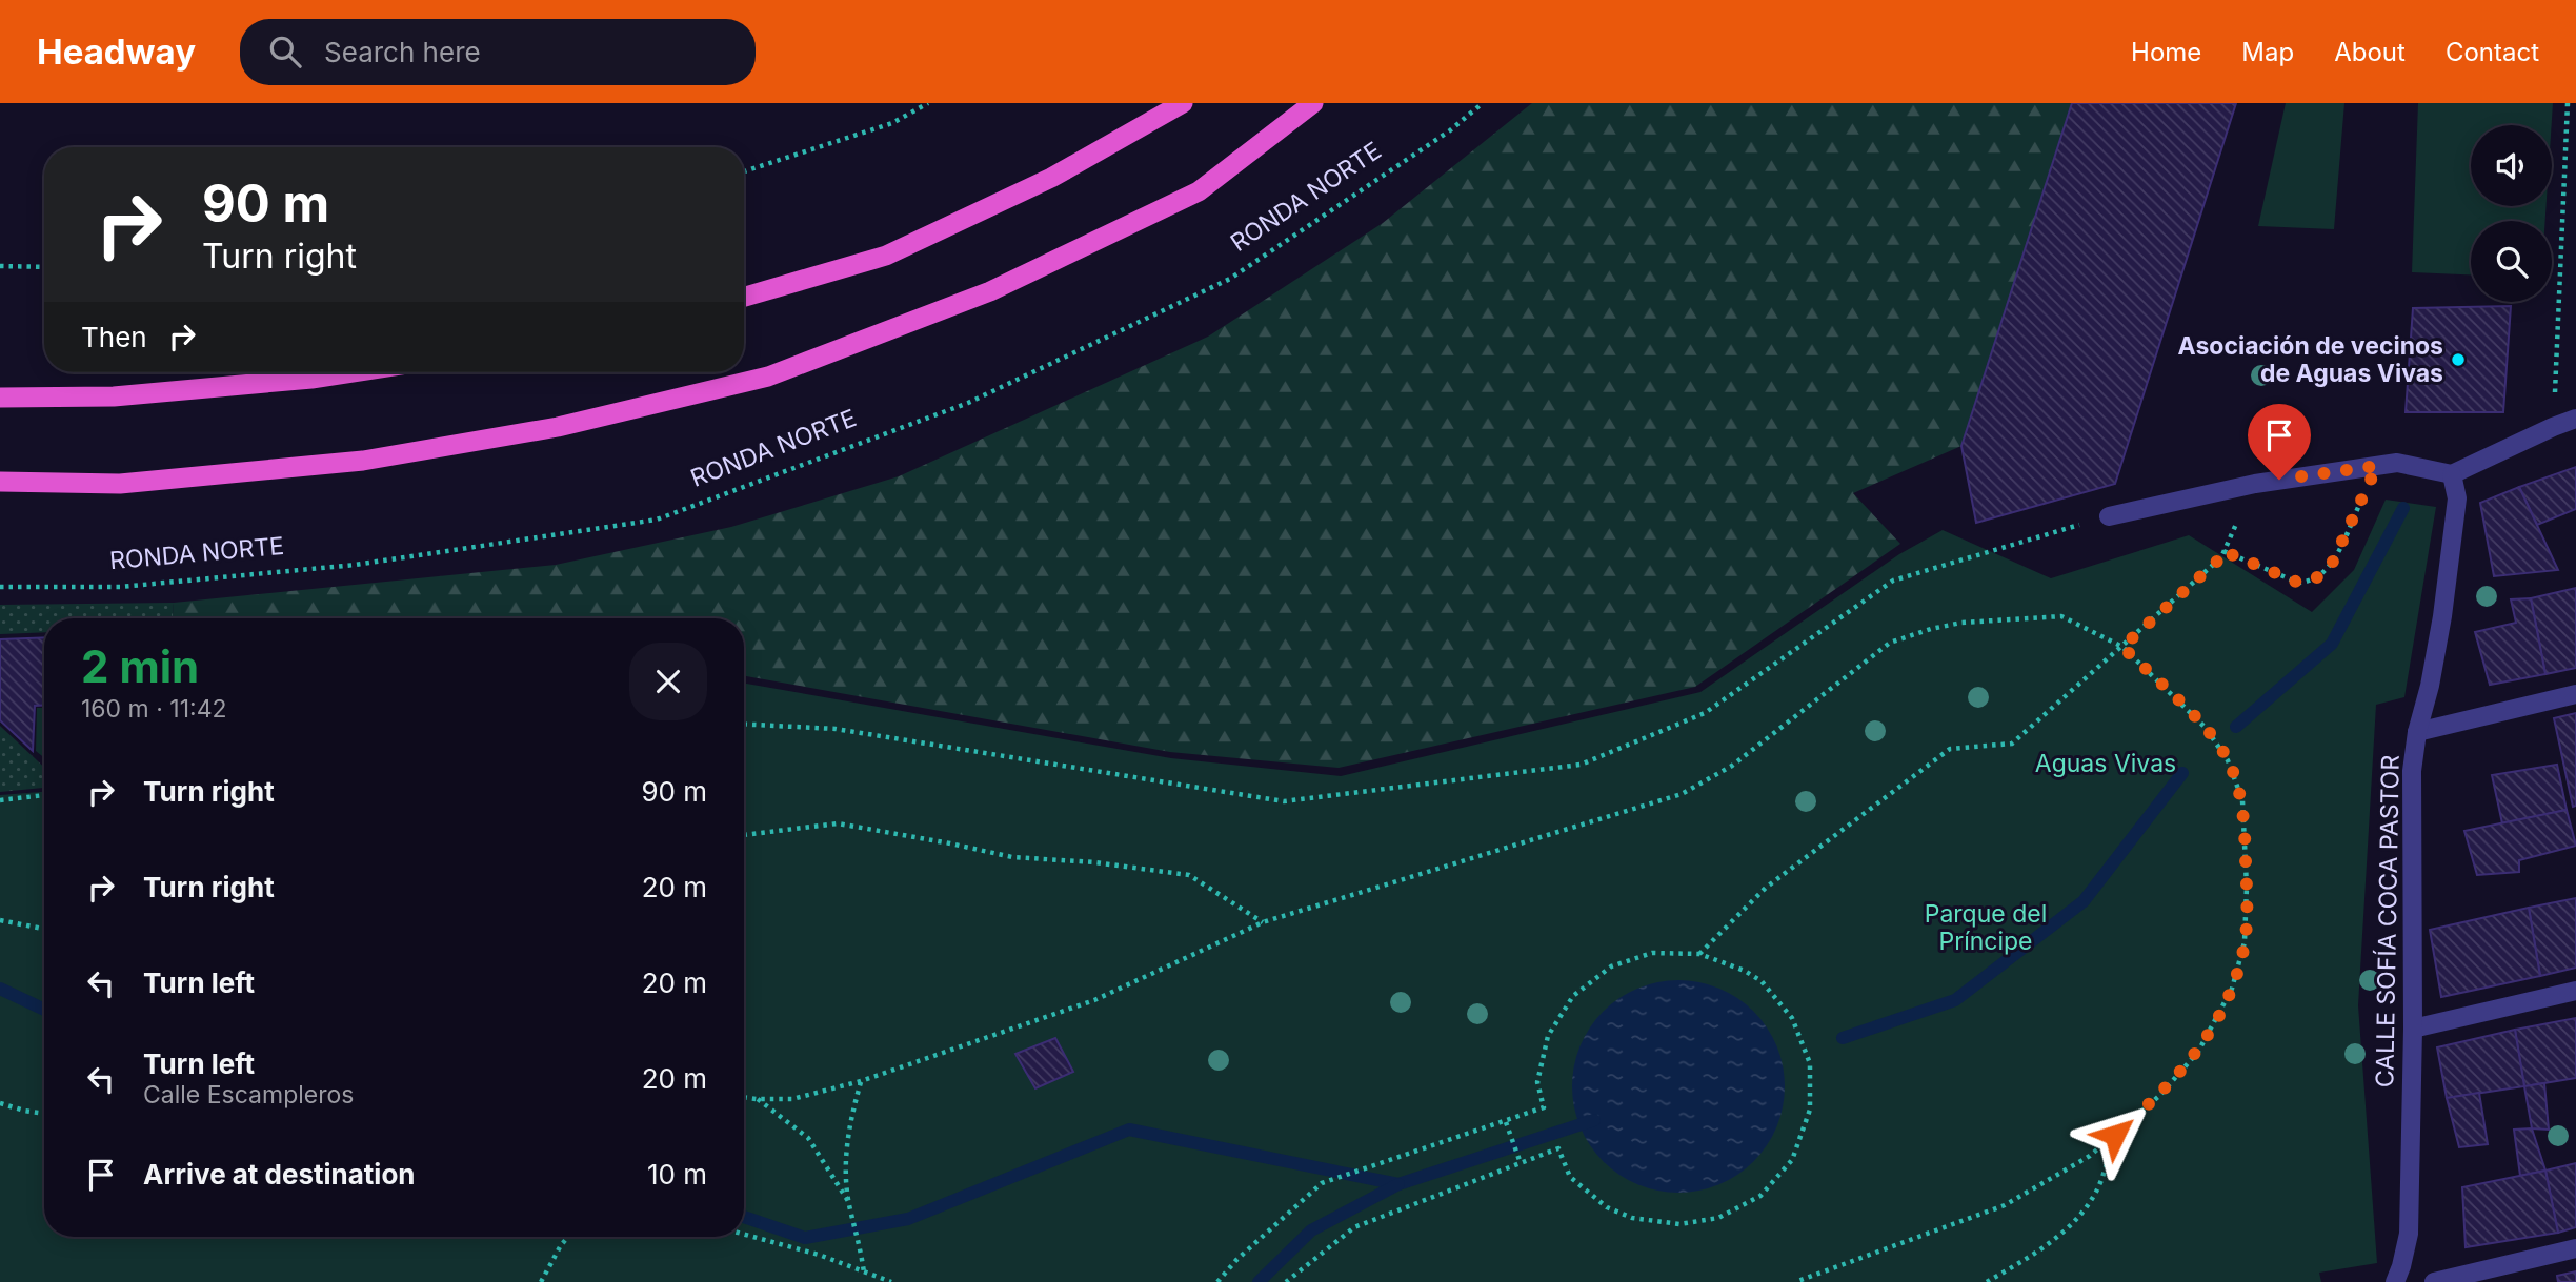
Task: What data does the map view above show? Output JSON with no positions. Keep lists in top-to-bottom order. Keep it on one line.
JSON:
{"streets":{"street":["CALLE SOFÍA COCA PASTOR"],"path":["RONDA NORTE"]},"parks":["Aguas Vivas","Parque del Príncipe"],"places":["Asociación de vecinos de Aguas Vivas"],"page":{"header":"Headway","search":"Search here","nav":["Home","Map","About","Contact"],"turn":["90 m","Turn right"],"then":"Then","heading":["2 min","160 m · 11:42"],"list":[{"name":"Turn right","value":"90 m"},{"name":"Turn right","value":"20 m"},{"name":"Turn left","value":"20 m"},{"name":"Turn left","note":"Calle Escampleros","value":"20 m"},{"name":"Arrive at destination","value":"10 m"}]}}
